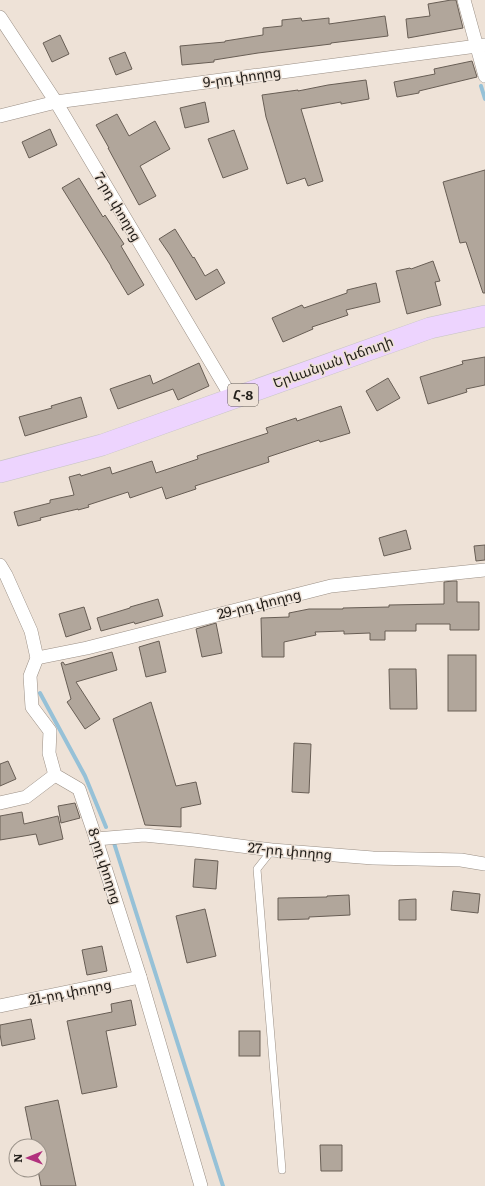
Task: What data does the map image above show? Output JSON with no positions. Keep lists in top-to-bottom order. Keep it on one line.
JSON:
{"streets":{"main road":["Երևանյան խճուղի","Հ-8"],"street":["9-րդ փողոց","7-րդ փողոց","29-րդ փողոց","27-րդ փողոց","8-րդ փողոց","21-րդ փողոց"]},"crossings":[["9-րդ փողոց","7-րդ փողոց"],["7-րդ փողոց","Երևանյան խճուղի"],["27-րդ փողոց","8-րդ փողոց"],["8-րդ փողոց","21-րդ փողոց"]],"north":"left"}
